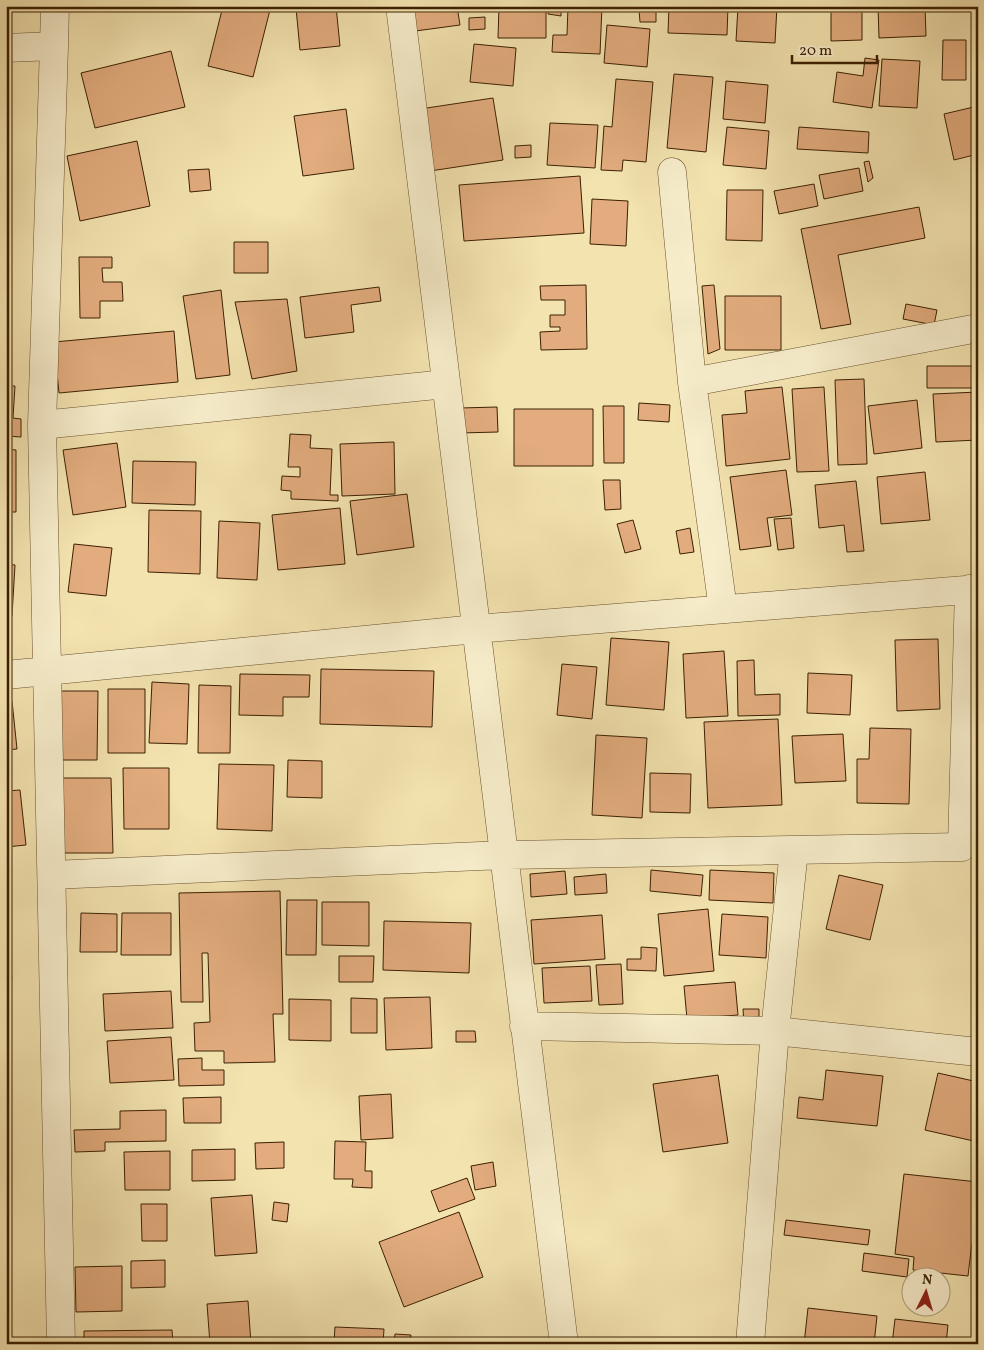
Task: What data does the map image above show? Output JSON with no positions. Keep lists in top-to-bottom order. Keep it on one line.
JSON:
{"scale_bar":"20 m","north":"top"}
